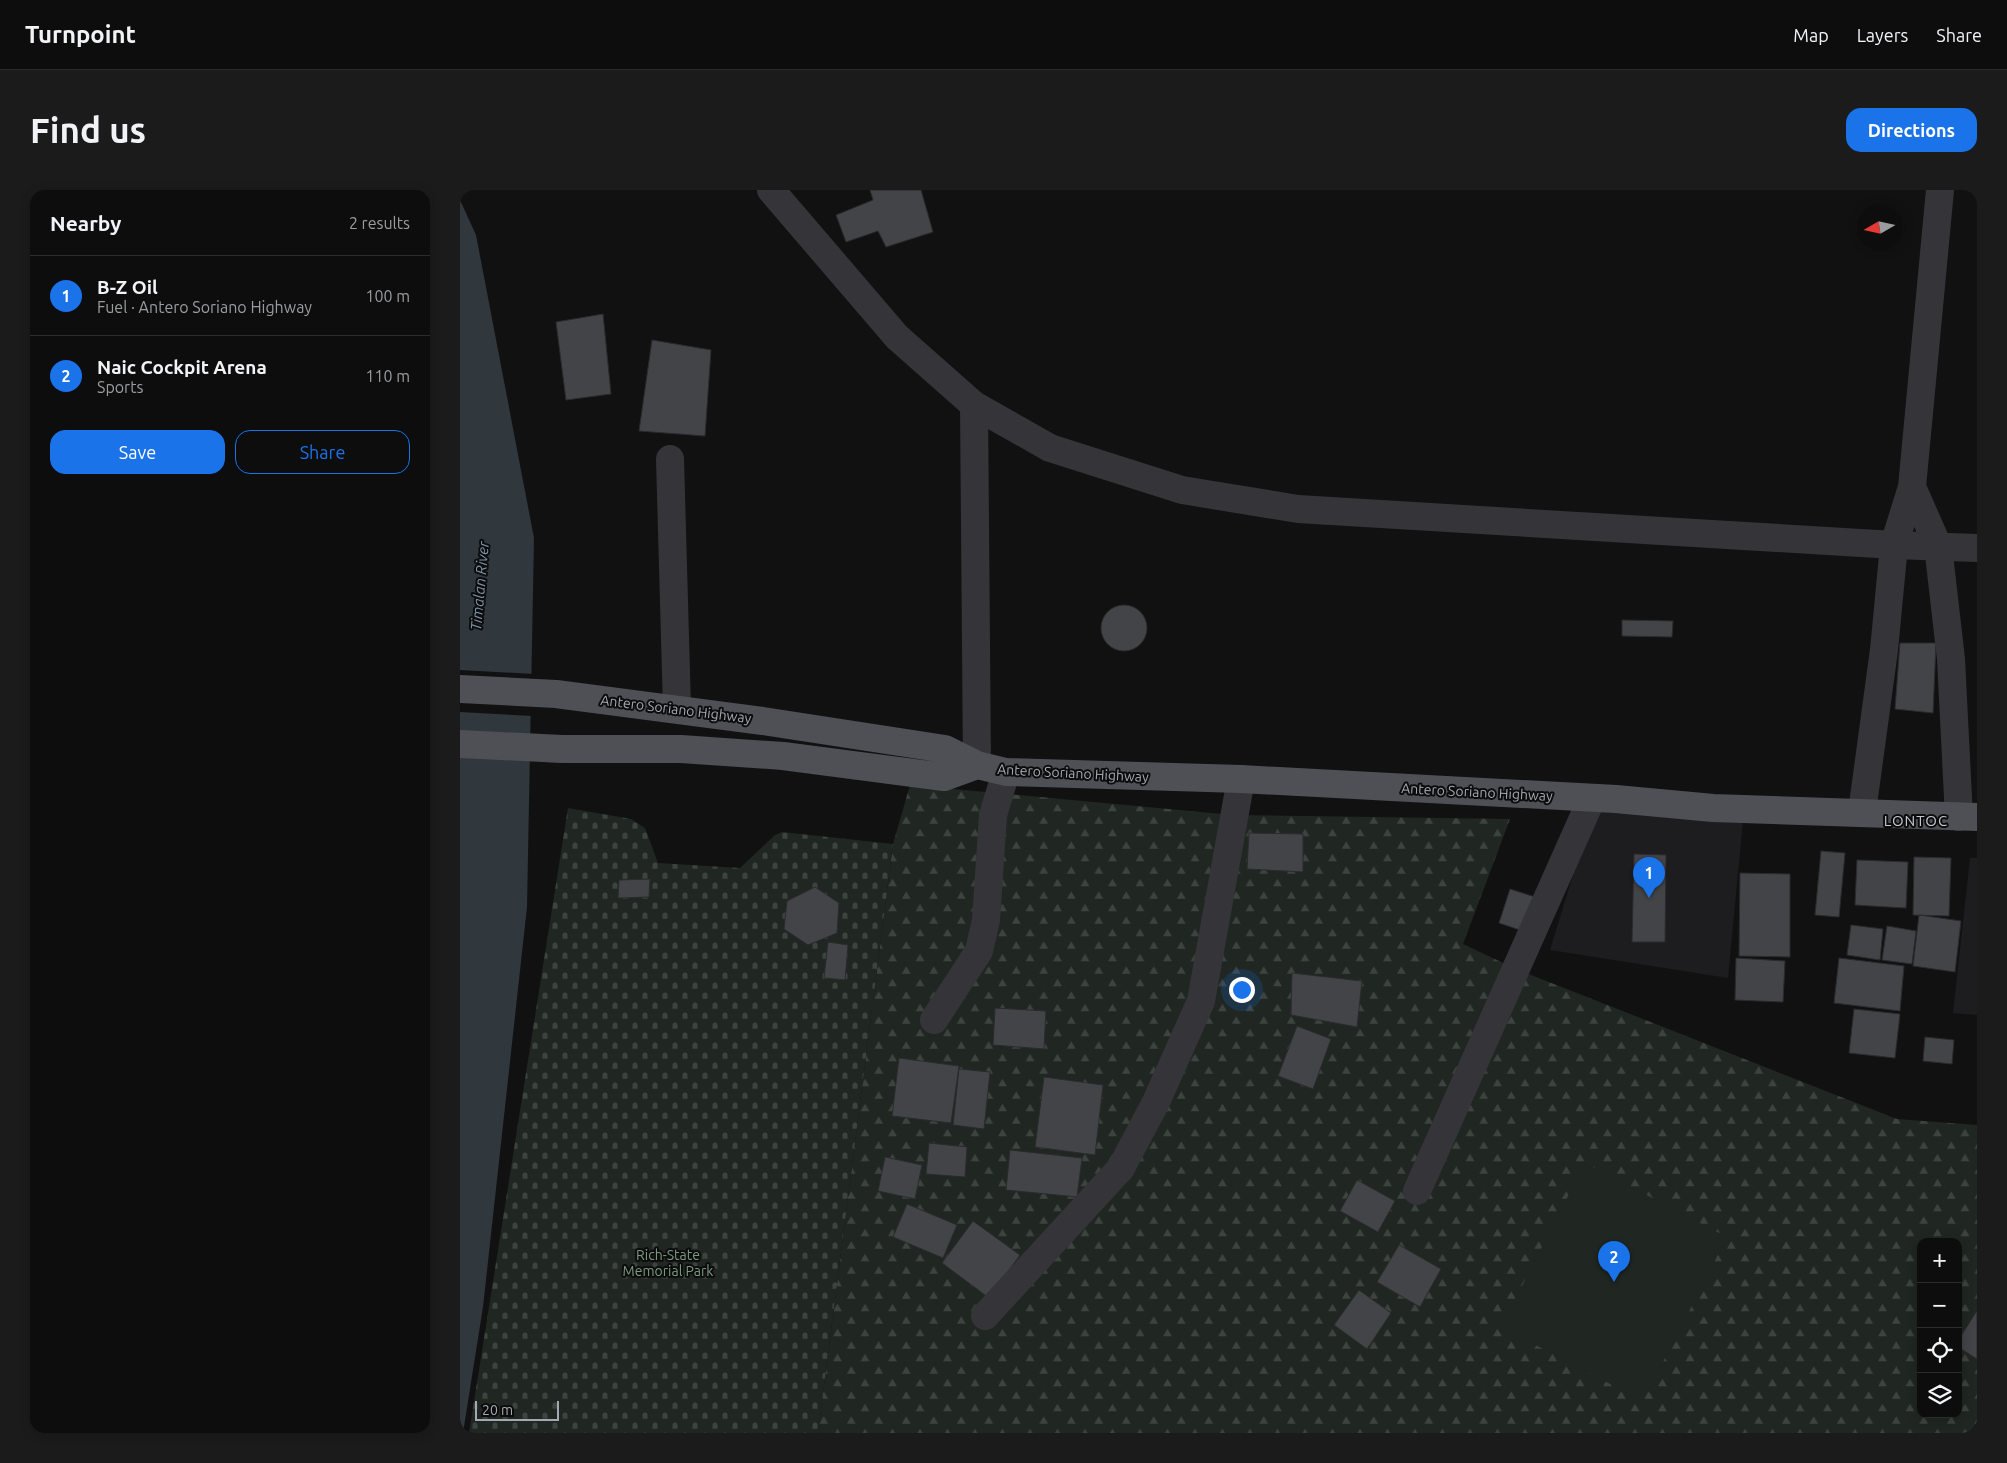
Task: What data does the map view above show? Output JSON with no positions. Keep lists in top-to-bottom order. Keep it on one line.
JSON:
{"streets":{"main road":["Antero Soriano Highway"]},"districts":["LONTOC"],"water":["Timalan River"],"parks":["Rich-State Memorial Park"],"scale_bar":"20 m","north":"left","page":{"header":"Turnpoint","nav":["Map","Layers","Share"],"buttons":["Directions",["Save","Share"]],"title":"Find us","heading":["Nearby","2 results"],"list":[{"mark":"1","name":"B-Z Oil","note":"Fuel · Antero Soriano Highway","value":"100 m"},{"mark":"2","name":"Naic Cockpit Arena","note":"Sports","value":"110 m"}],"pins":["1","2"],"map_buttons":["+","−"],"scale":"20 m"}}
